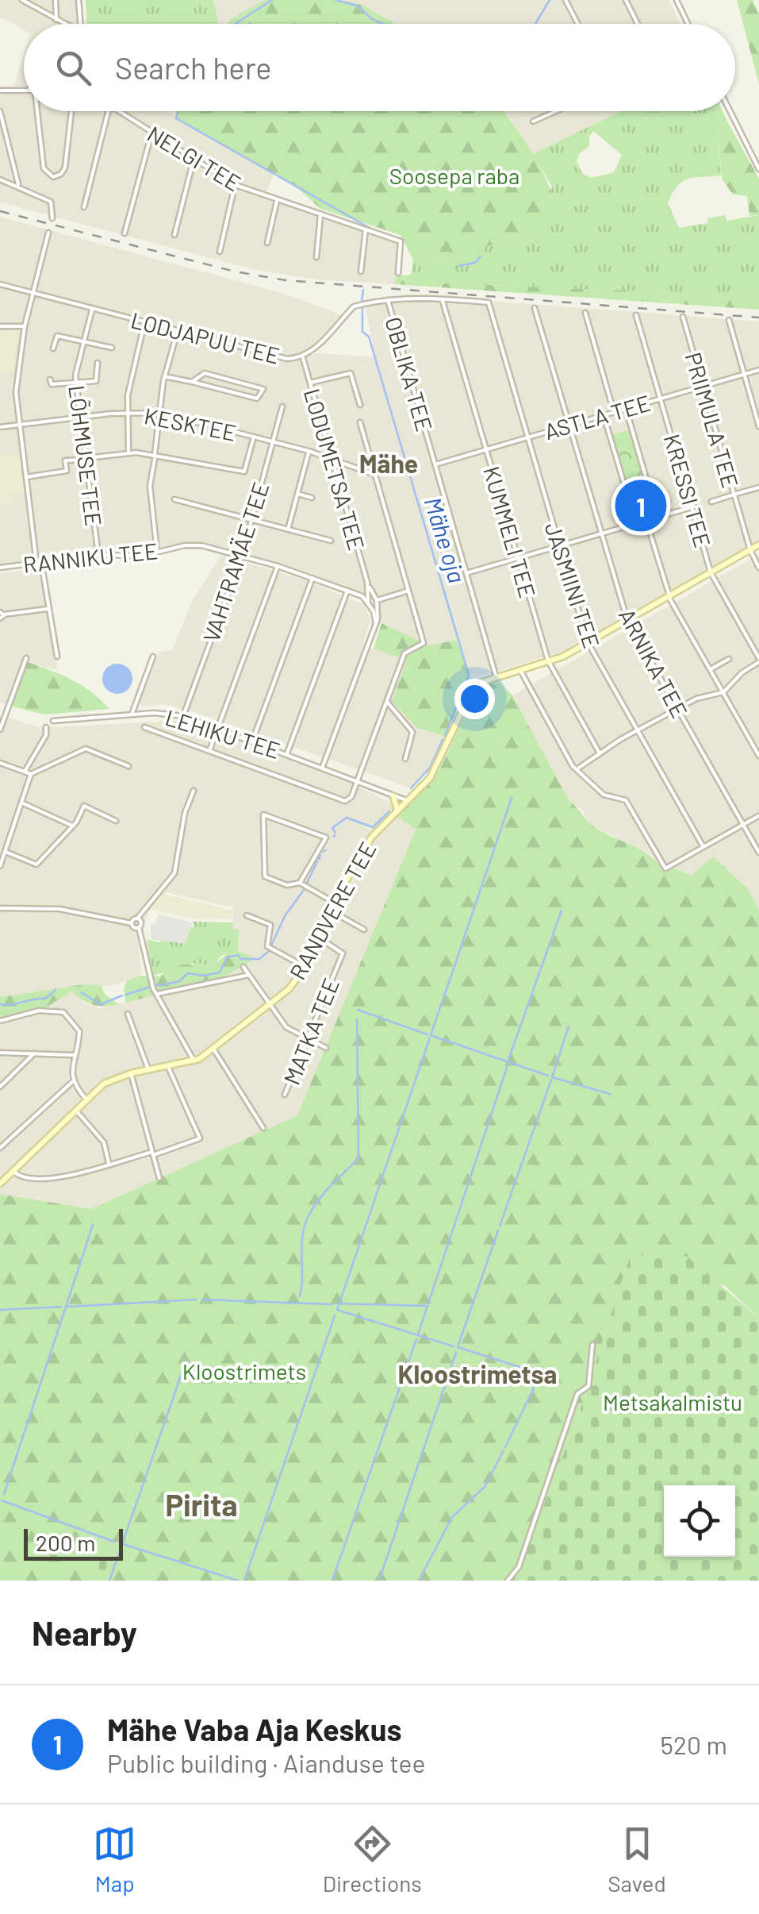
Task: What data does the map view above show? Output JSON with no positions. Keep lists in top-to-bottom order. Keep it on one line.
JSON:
{"streets":{"main road":["RANDVERE TEE"],"street":["NELGI TEE","LODJAPUU TEE","OBLIKA TEE","ASTLA TEE","PRIIMULA TEE","KESKTEE","LÕHMUSE TEE","LODUMETSA TEE","KRESSI TEE","KUMMELI TEE","RANNIKU TEE","VAHTRAMÄE TEE","JASMIINI TEE","ARNIKA TEE","LEHIKU TEE","MATKA TEE"]},"crossings":[["LODJAPUU TEE","OBLIKA TEE"],["LODJAPUU TEE","LÕHMUSE TEE"],["LODJAPUU TEE","LODUMETSA TEE"],["LODJAPUU TEE","KUMMELI TEE"],["LODJAPUU TEE","JASMIINI TEE"],["OBLIKA TEE","ASTLA TEE"],["OBLIKA TEE","RANDVERE TEE"],["ASTLA TEE","PRIIMULA TEE"],["ASTLA TEE","KRESSI TEE"],["ASTLA TEE","KUMMELI TEE"],["ASTLA TEE","JASMIINI TEE"],["ASTLA TEE","ARNIKA TEE"],["PRIIMULA TEE","RANDVERE TEE"],["KESKTEE","LÕHMUSE TEE"],["KESKTEE","LODUMETSA TEE"],["KESKTEE","VAHTRAMÄE TEE"],["LÕHMUSE TEE","RANNIKU TEE"],["KRESSI TEE","RANDVERE TEE"],["KUMMELI TEE","RANDVERE TEE"],["RANNIKU TEE","VAHTRAMÄE TEE"],["VAHTRAMÄE TEE","LEHIKU TEE"],["JASMIINI TEE","RANDVERE TEE"],["ARNIKA TEE","RANDVERE TEE"],["LEHIKU TEE","RANDVERE TEE"],["RANDVERE TEE","MATKA TEE"]],"districts":["Mähe","Kloostrimetsa","Pirita"],"water":["Mähe oja"],"parks":["Soosepa raba","Kloostrimets","Metsakalmistu"],"scale_bar":"200 m","page":{"search":"Search here","pins":"1","scale":"200 m","heading":"Nearby","list":[{"mark":"1","name":"Mähe Vaba Aja Keskus","note":"Public building · Aianduse tee","value":"520 m"}],"nav":["Map","Directions","Saved"]}}
